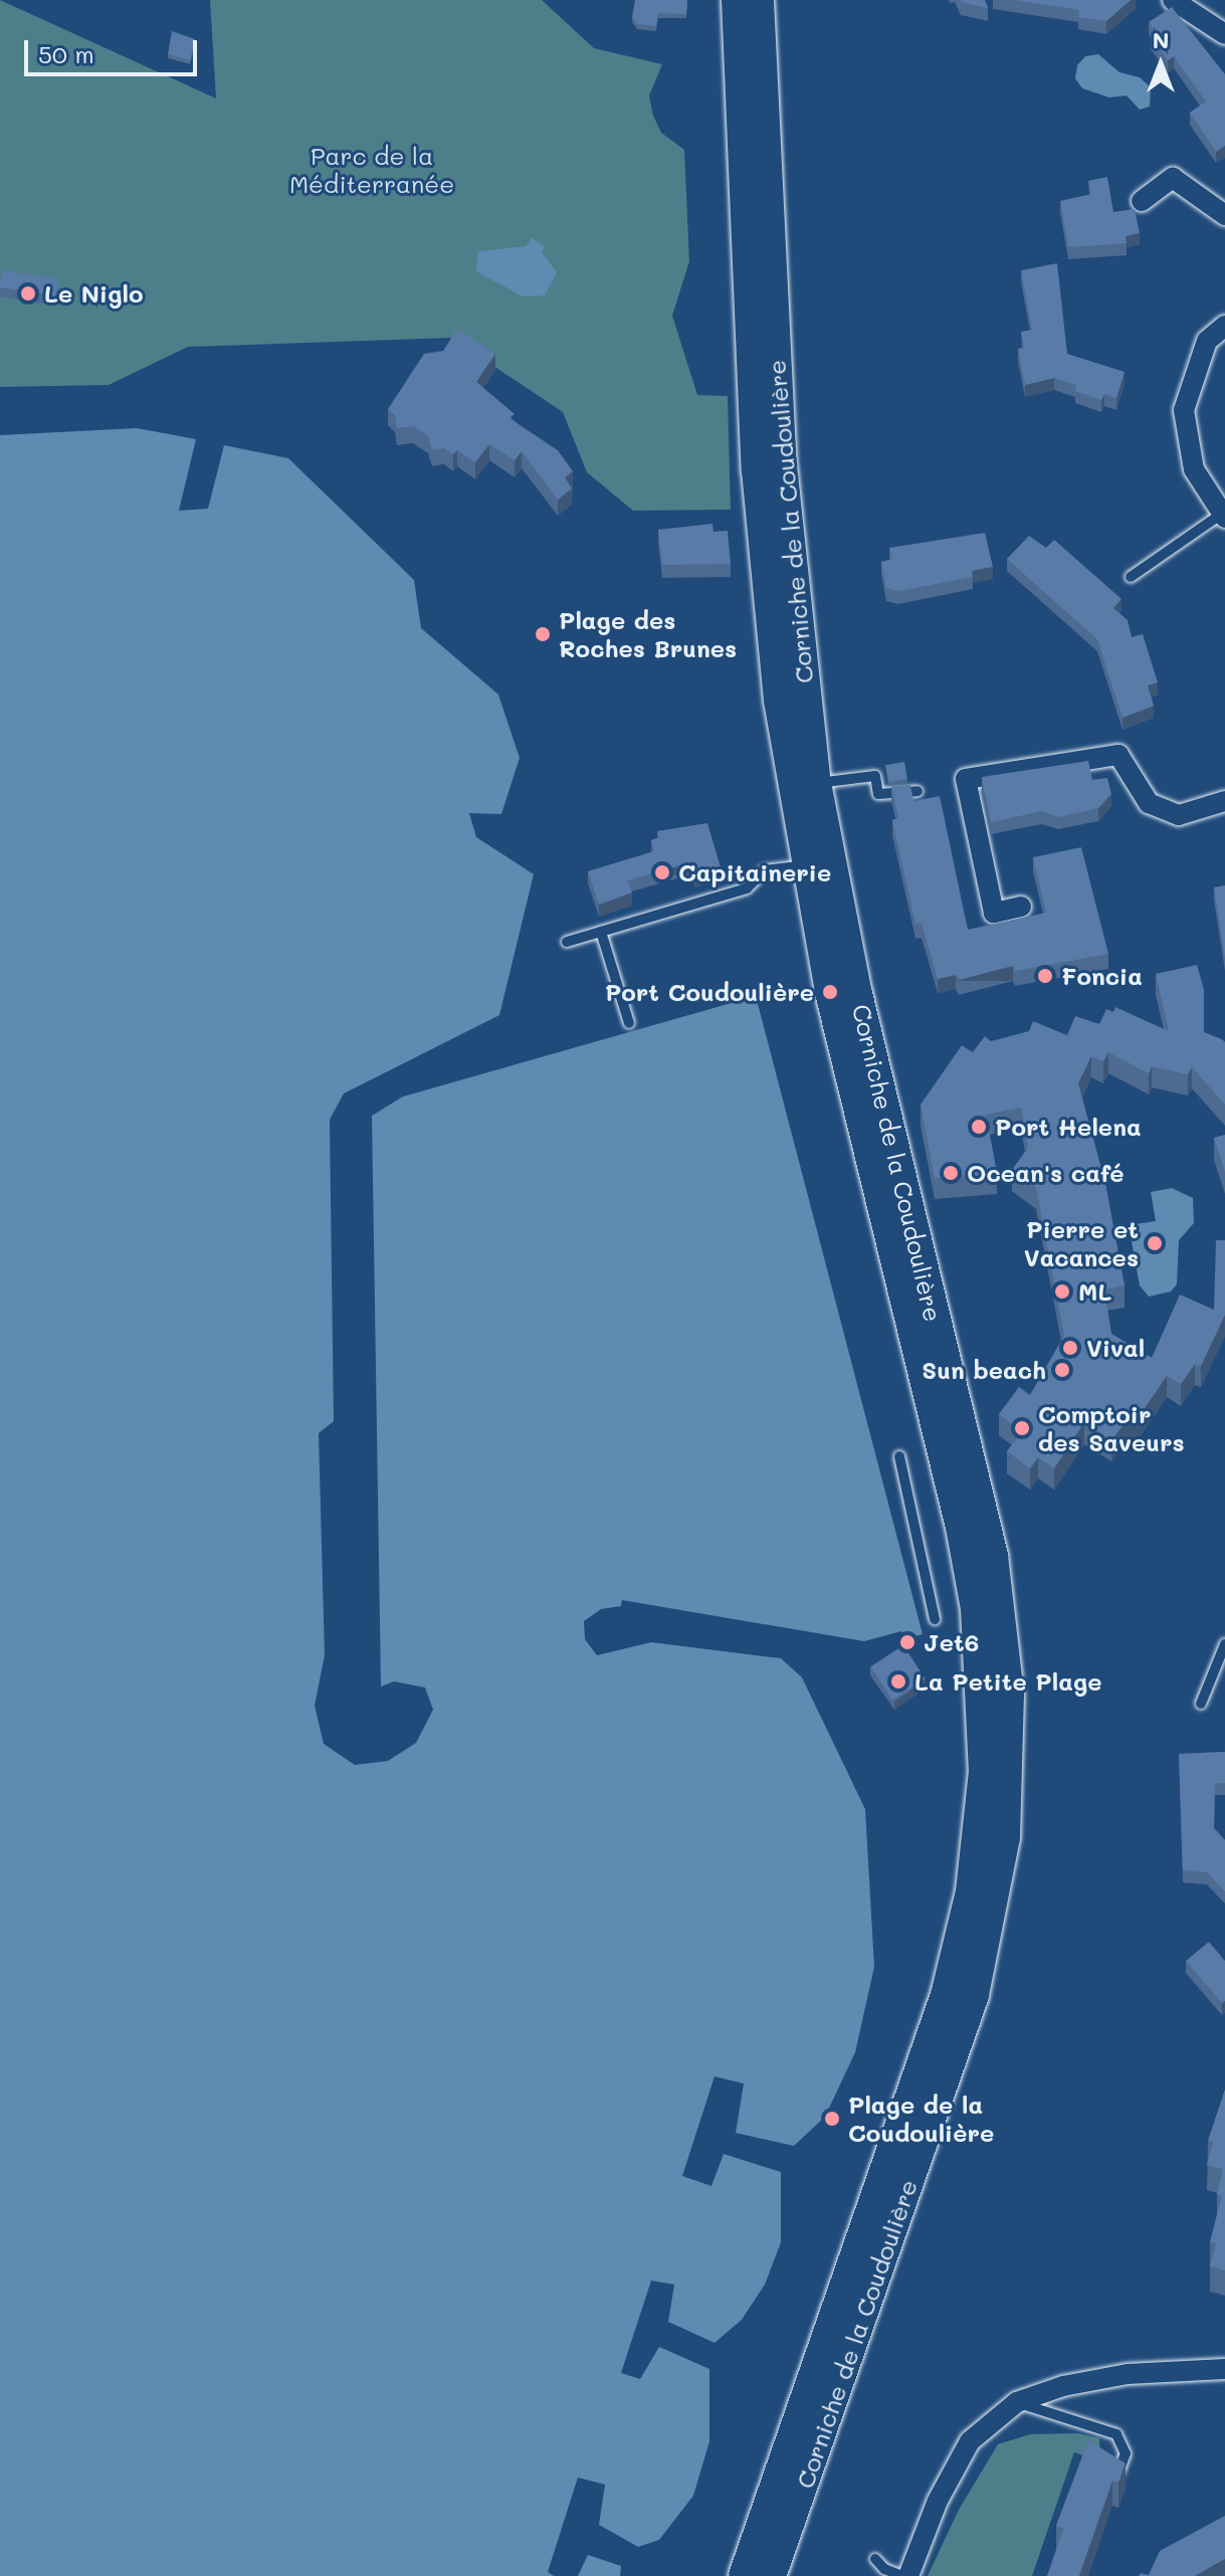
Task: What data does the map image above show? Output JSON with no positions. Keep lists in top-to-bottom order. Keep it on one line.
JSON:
{"streets":{"main road":["Corniche de la Coudoulière"]},"parks":["Parc de la Méditerranée"],"places":["Le Niglo","Plage des Roches Brunes","Capitainerie","Foncia","Port Coudoulière","Port Helena","Ocean's café","Pierre et Vacances","ML","Vival","Sun beach","Comptoir des Saveurs","Jet6","La Petite Plage","Plage de la Coudoulière"],"scale_bar":"50 m","north":"top"}
